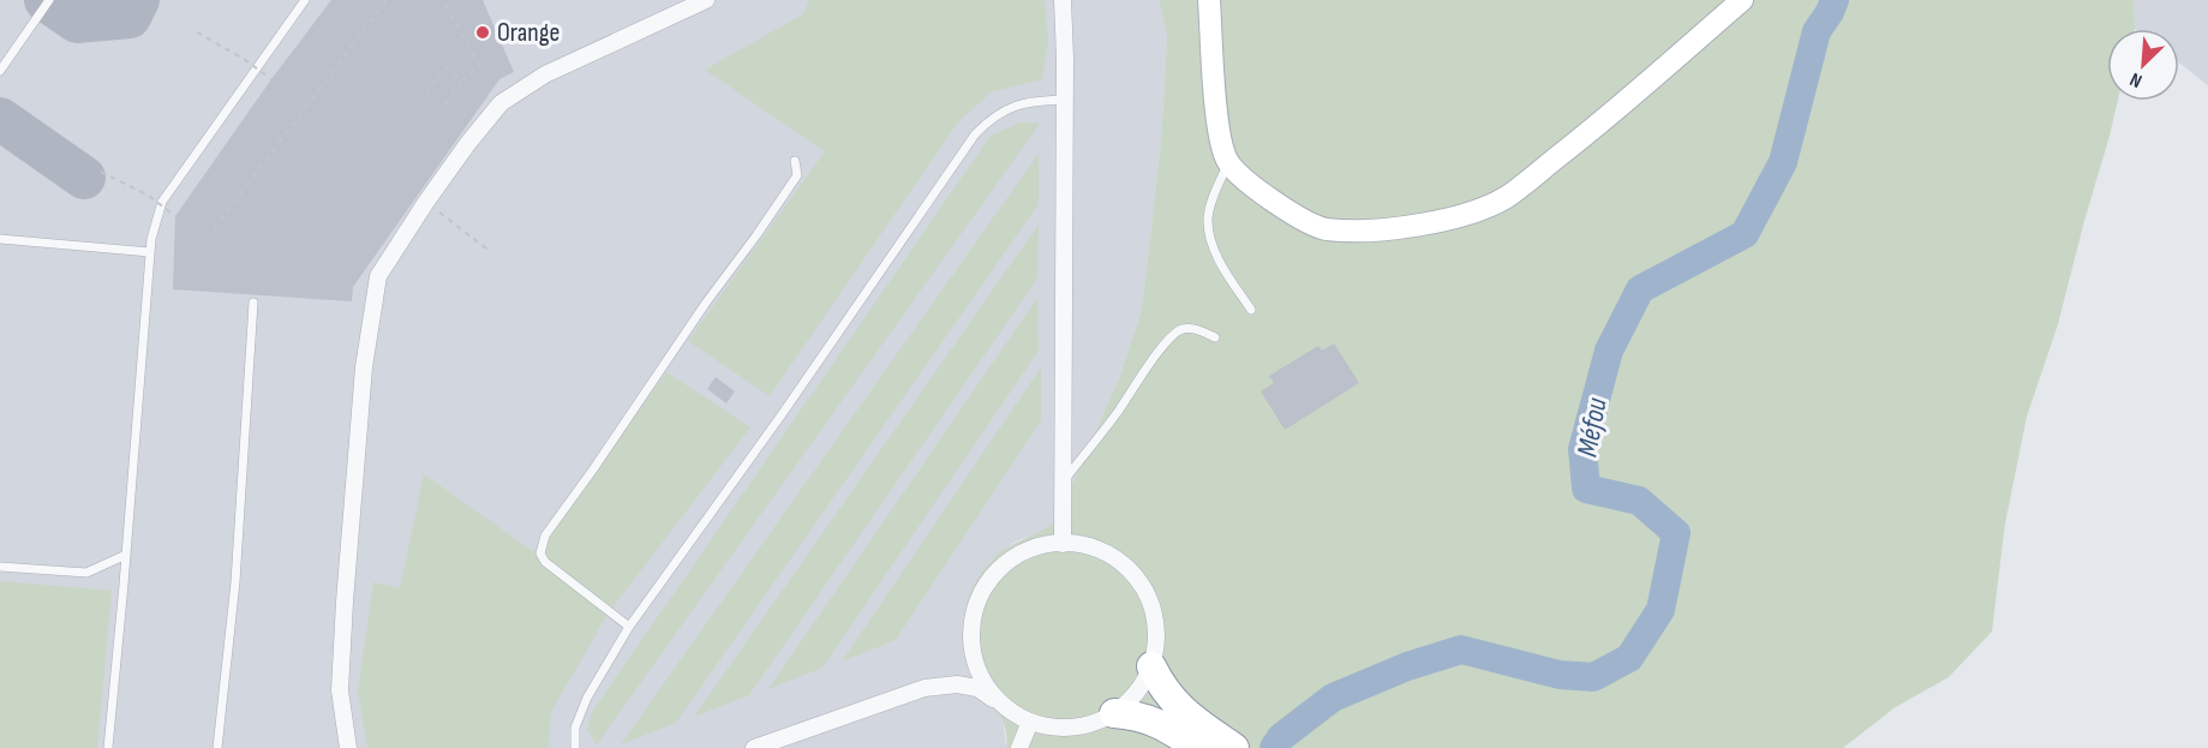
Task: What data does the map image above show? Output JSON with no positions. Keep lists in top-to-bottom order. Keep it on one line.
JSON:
{"water":["Méfou"],"places":["Orange"],"north":"bottom left"}
